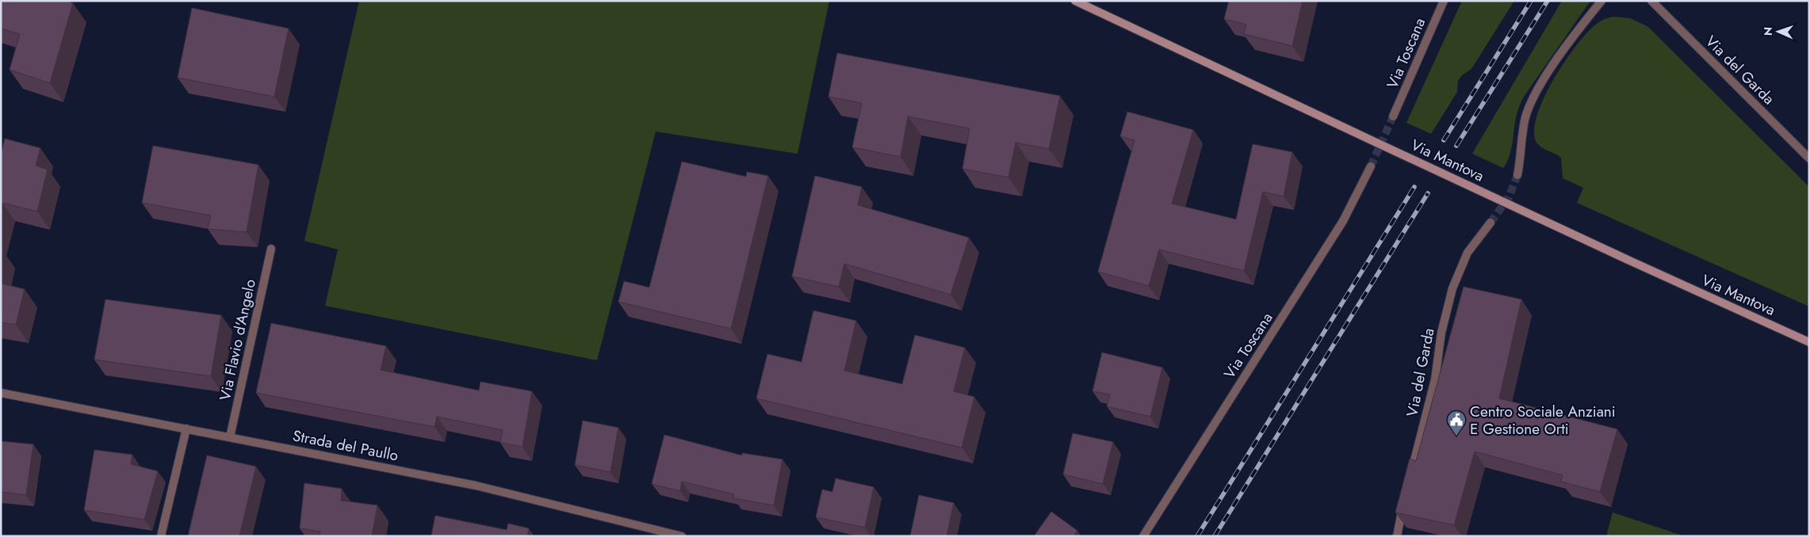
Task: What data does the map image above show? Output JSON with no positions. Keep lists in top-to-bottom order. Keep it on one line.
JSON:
{"streets":{"main road":["Via Mantova"],"street":["Via Toscana","Via del Garda","Via Flavio d'Angelo","Strada del Paullo"]},"crossings":[["Via Flavio d'Angelo","Strada del Paullo"]],"places":{"public building":["Centro Sociale Anziani E Gestione Orti"]},"north":"left"}
